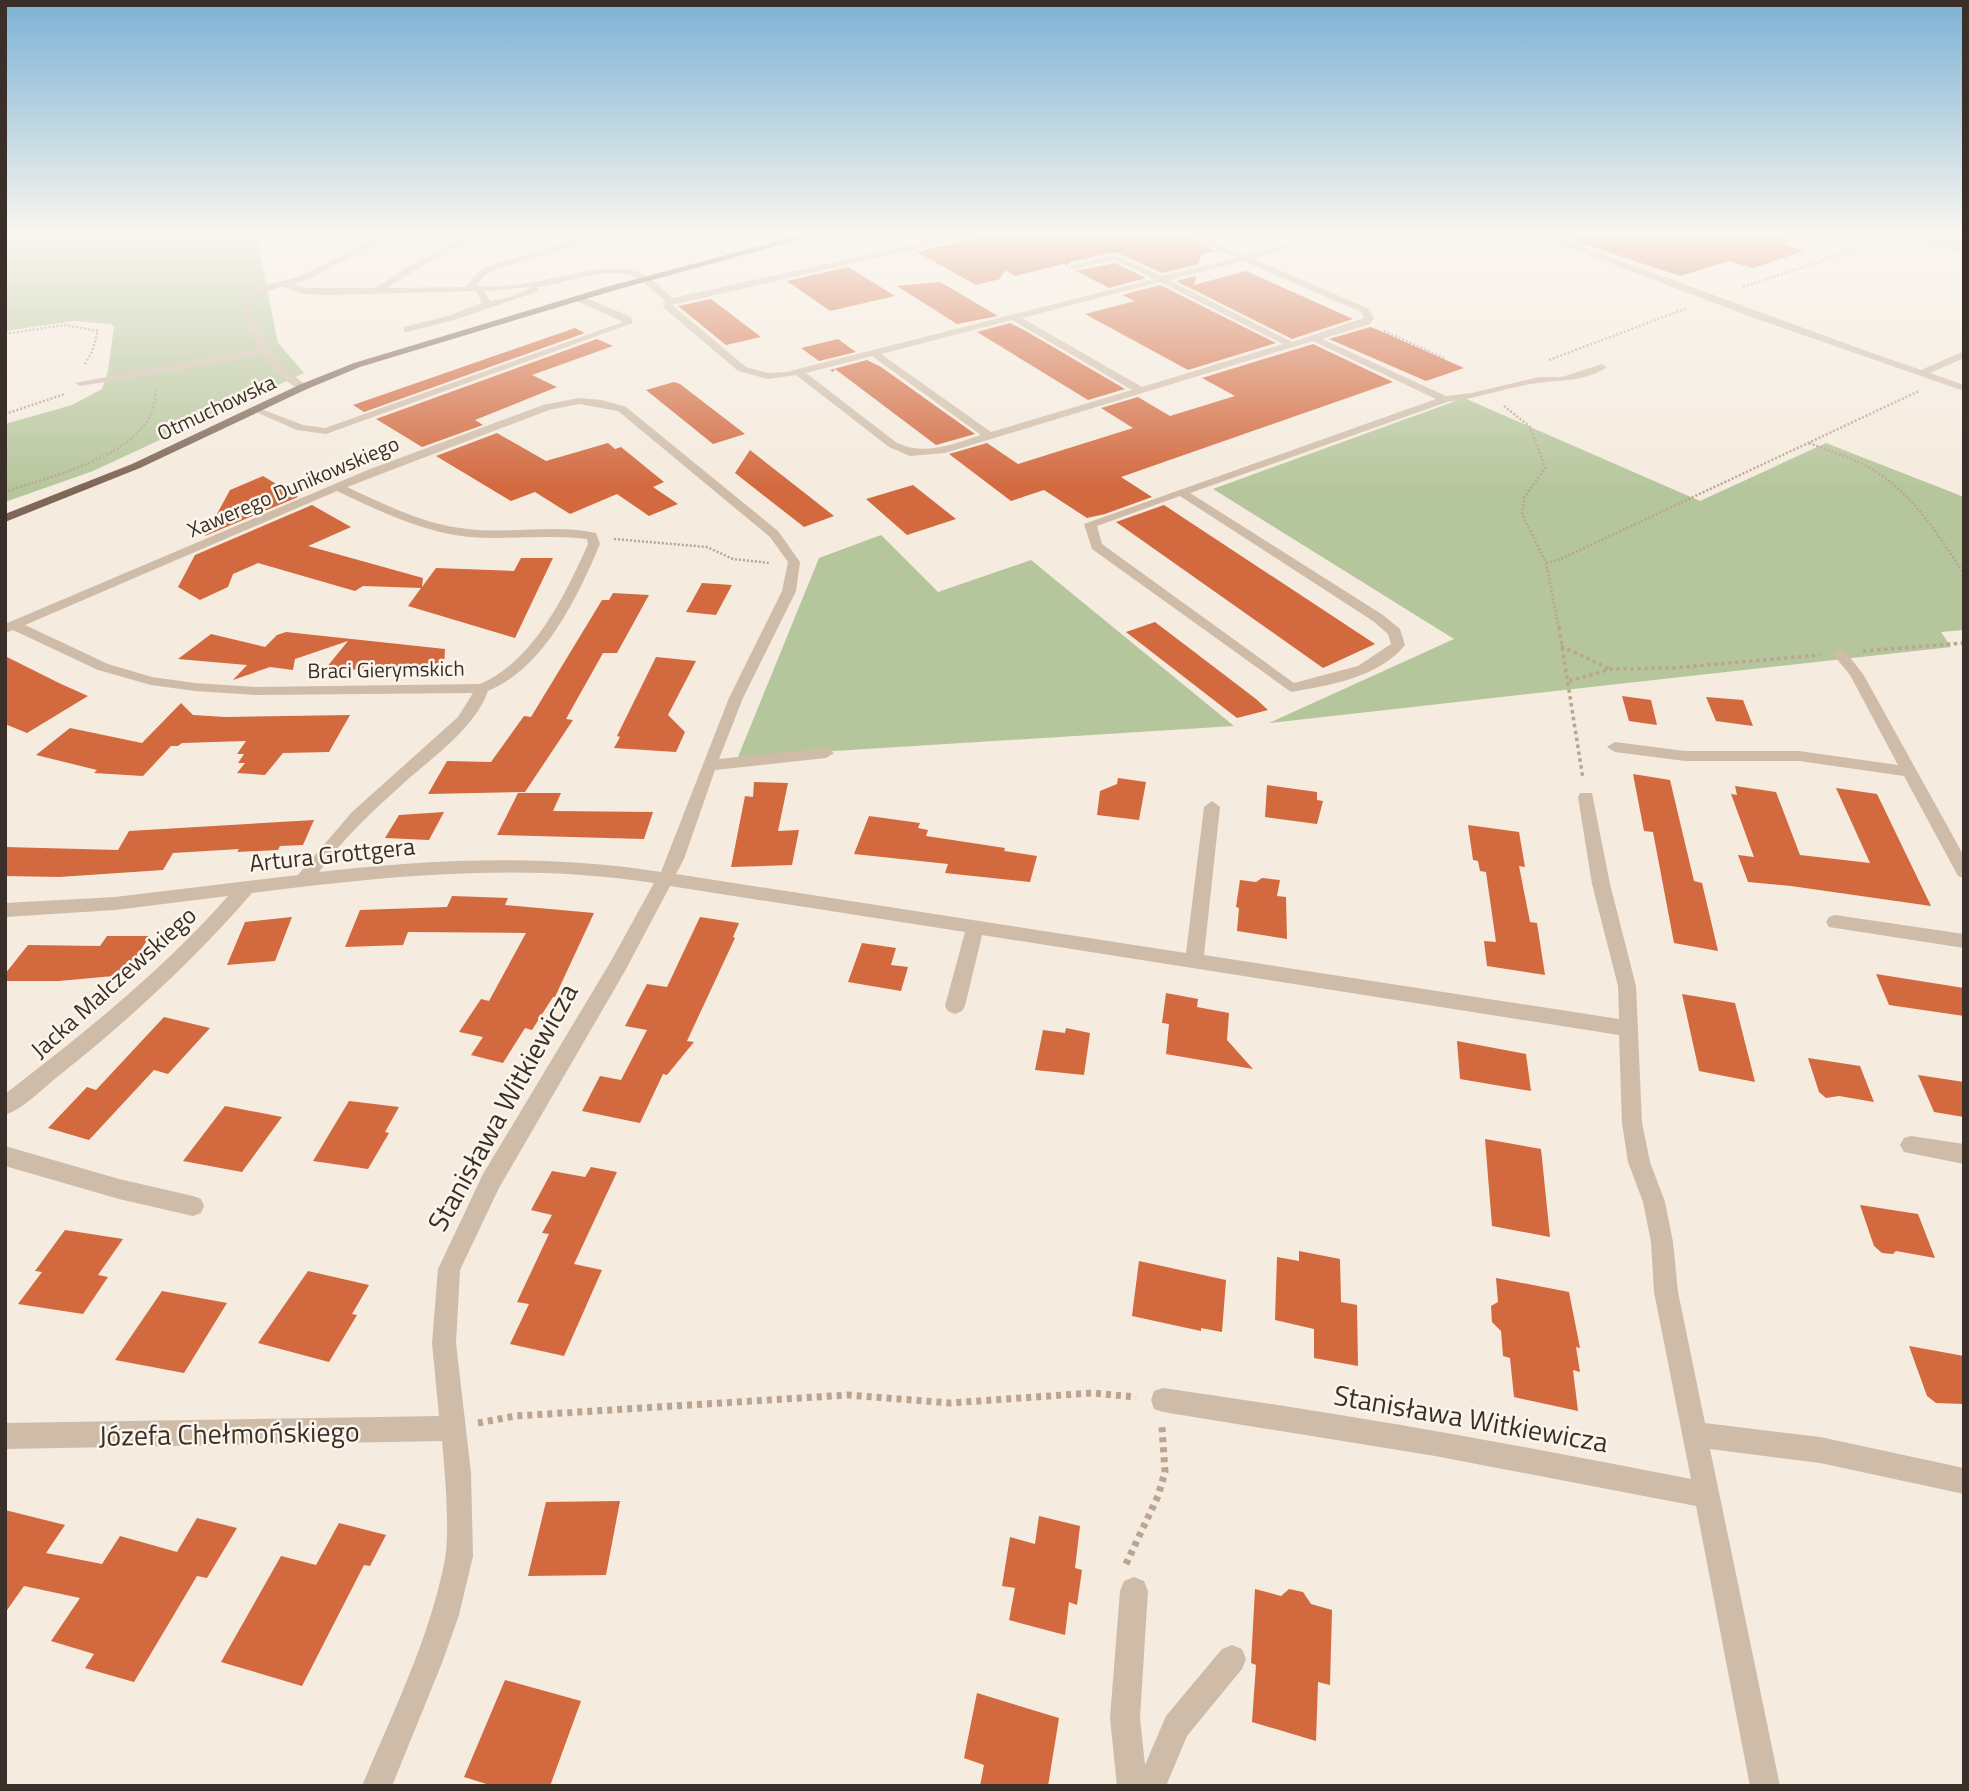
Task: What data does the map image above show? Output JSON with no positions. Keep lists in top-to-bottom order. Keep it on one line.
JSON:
{"streets":{"main road":["Otmuchowska"],"street":["Xawerego Dunikowskiego","Braci Gierymskich","Artura Grottgera","Jacka Malczewskiego","Stanisława Witkiewicza","Józefa Chełmońskiego"]},"crossings":[["Xawerego Dunikowskiego","Braci Gierymskich"],["Xawerego Dunikowskiego","Stanisława Witkiewicza"],["Artura Grottgera","Jacka Malczewskiego"],["Artura Grottgera","Stanisława Witkiewicza"],["Stanisława Witkiewicza","Józefa Chełmońskiego"]]}
